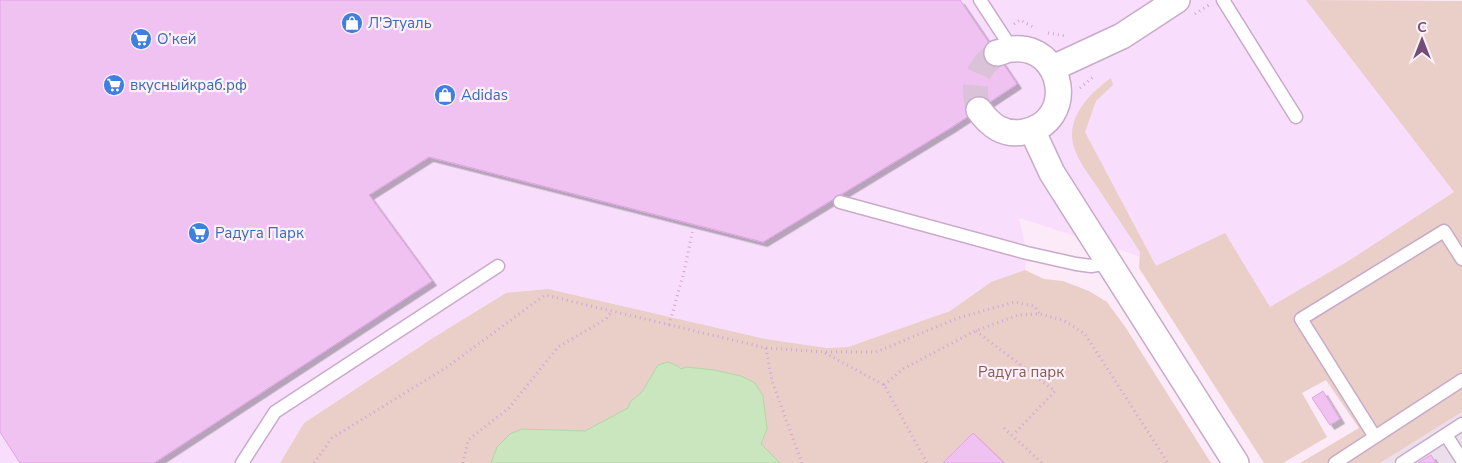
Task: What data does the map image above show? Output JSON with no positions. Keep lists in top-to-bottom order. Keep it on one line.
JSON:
{"parks":["Радуга парк"],"places":{"shop":["Л'Этуаль","Adidas"],"supermarket":["О’кей","вкусныйкраб.рф","Радуга Парк"]},"north":"top"}
